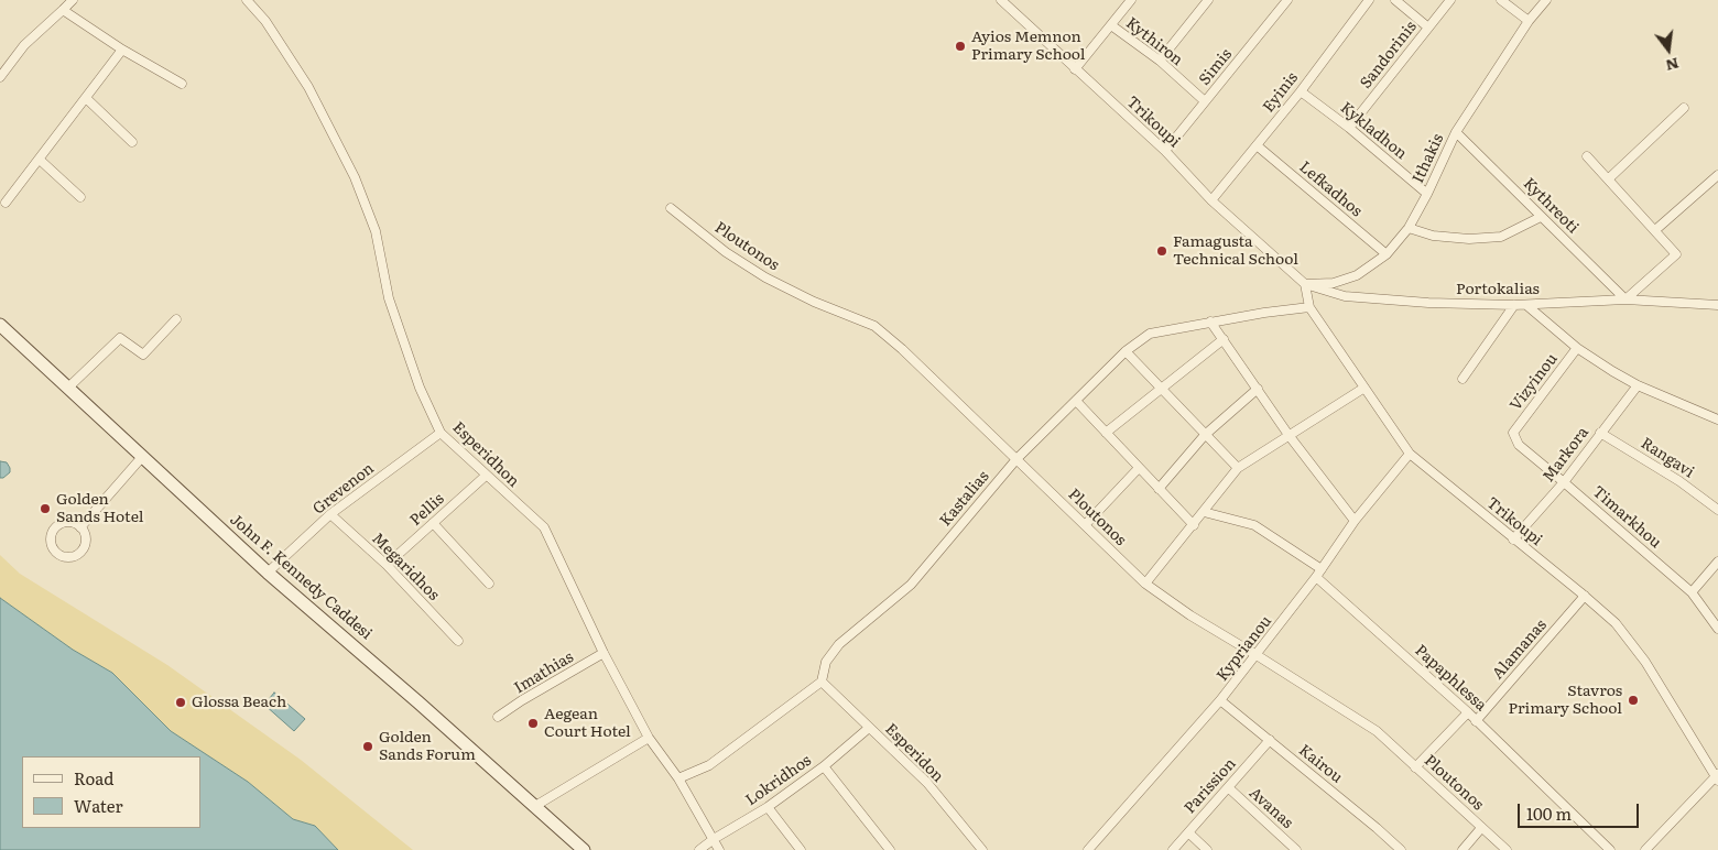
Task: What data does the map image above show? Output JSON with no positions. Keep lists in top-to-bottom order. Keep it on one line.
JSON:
{"streets":{"street":["Kythiron","Sandorinis","Simis","Eyinis","Trikoupi","Kykladhon","Ithakis","Lefkadhos","Kythreoti","Ploutonos","Portokalias","Vizyinou","Esperidhon","Markora","Rangavi","Grevenon","Kastalias","Pellis","Timarkhou","Megaridhos","John F. Kennedy Caddesi","Kyprianou","Alamanas","Imathias","Papaphlessa","Esperidon","Kairou","Lokridhos","Parission","Avanas"]},"crossings":[["Kythiron","Simis"],["Sandorinis","Kykladhon"],["Simis","Trikoupi"],["Eyinis","Trikoupi"],["Eyinis","Kykladhon"],["Eyinis","Lefkadhos"],["Trikoupi","Ithakis"],["Trikoupi","Portokalias"],["Trikoupi","Markora"],["Trikoupi","Kastalias"],["Trikoupi","Kyprianou"],["Trikoupi","Alamanas"],["Kykladhon","Ithakis"],["Ithakis","Lefkadhos"],["Ithakis","Kythreoti"],["Ithakis","Portokalias"],["Kythreoti","Portokalias"],["Ploutonos","Kastalias"],["Ploutonos","Kyprianou"],["Vizyinou","Timarkhou"],["Esperidhon","Grevenon"],["Esperidhon","Pellis"],["Esperidhon","Imathias"],["Esperidhon","Lokridhos"],["Markora","Rangavi"],["Markora","Timarkhou"],["Grevenon","Megaridhos"],["Grevenon","John F. Kennedy Caddesi"],["Kastalias","Esperidon"],["Pellis","Megaridhos"],["Kyprianou","Papaphlessa"],["Kyprianou","Kairou"],["Alamanas","Papaphlessa"],["Esperidon","Lokridhos"],["Kairou","Parission"],["Parission","Avanas"]],"places":["Ayios Memnon Primary School","Famagusta Technical School","Golden Sands Hotel","Stavros Primary School","Glossa Beach","Aegean Court Hotel","Golden Sands Forum"],"legend":["Road","Water"],"scale_bar":"100 m","north":"bottom"}
